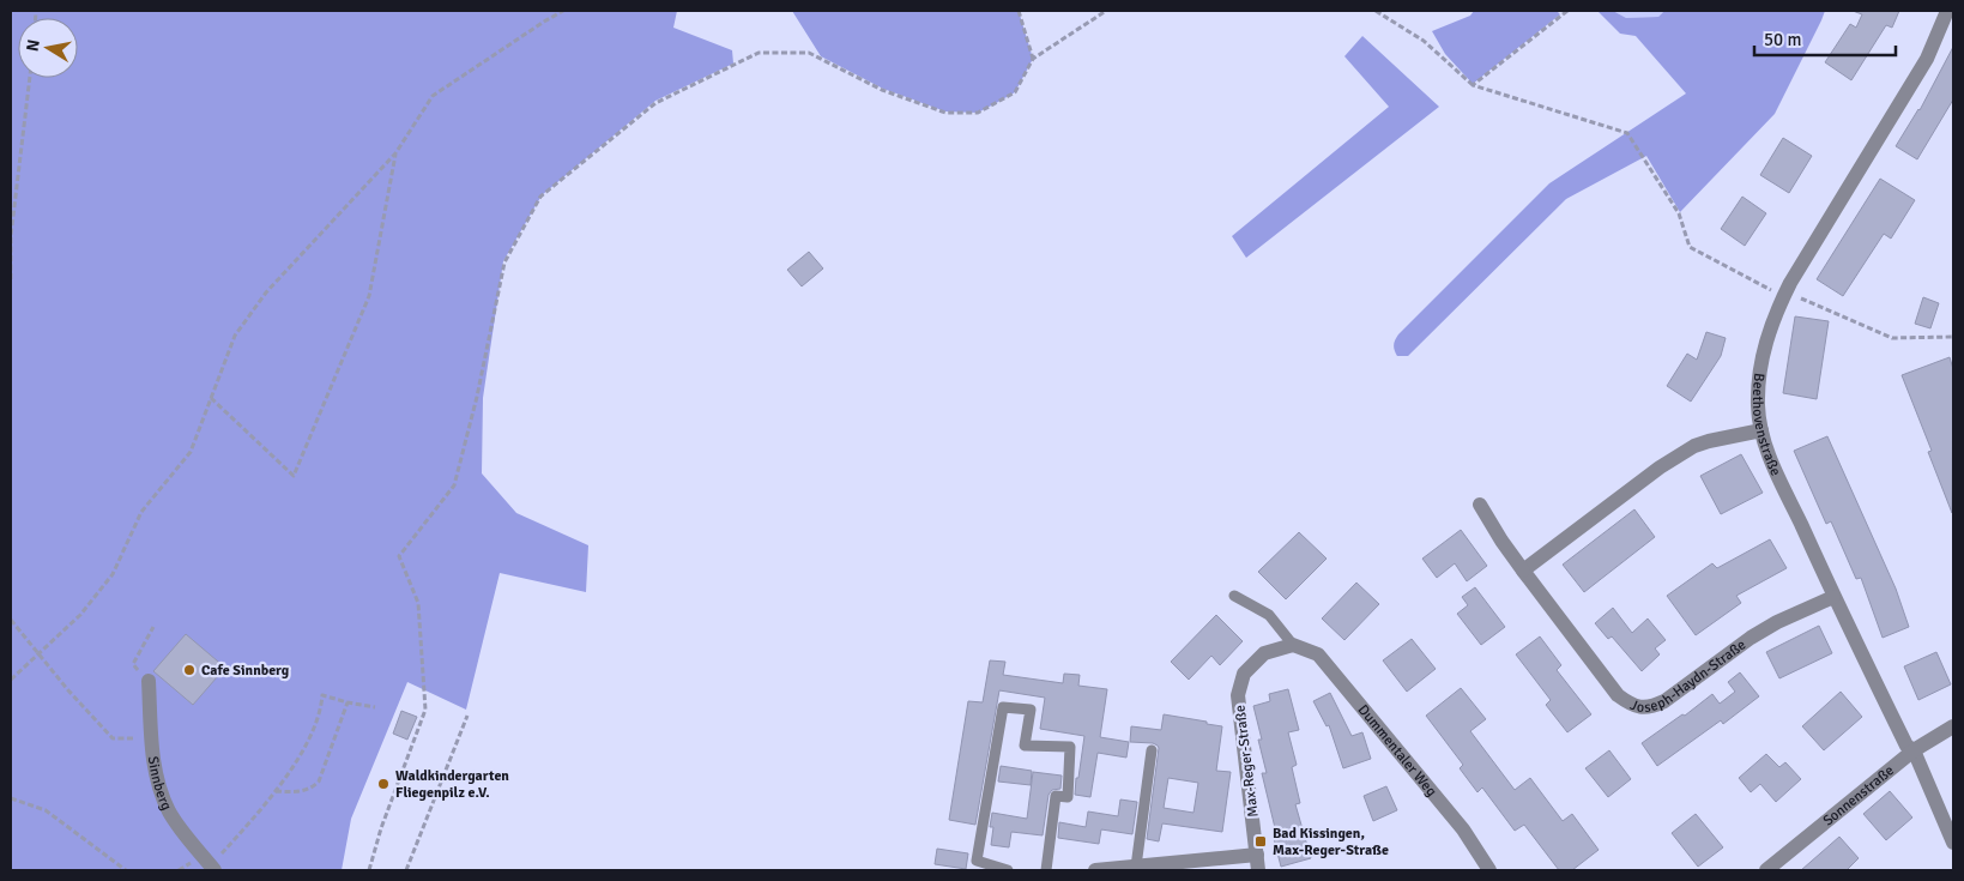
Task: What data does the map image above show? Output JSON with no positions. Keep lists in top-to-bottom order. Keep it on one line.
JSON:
{"streets":{"street":["Beethovenstraße","Joseph-Haydn-Straße","Dummentaler Weg","Max-Reger-Straße","Sinnberg","Sonnenstraße"]},"crossings":[["Beethovenstraße","Joseph-Haydn-Straße"],["Beethovenstraße","Sonnenstraße"],["Dummentaler Weg","Max-Reger-Straße"]],"places":{"other":["Cafe Sinnberg","Waldkindergarten Fliegenpilz e.V."],"transit":["Bad Kissingen, Max-Reger-Straße"]},"scale_bar":"50 m","north":"left"}
